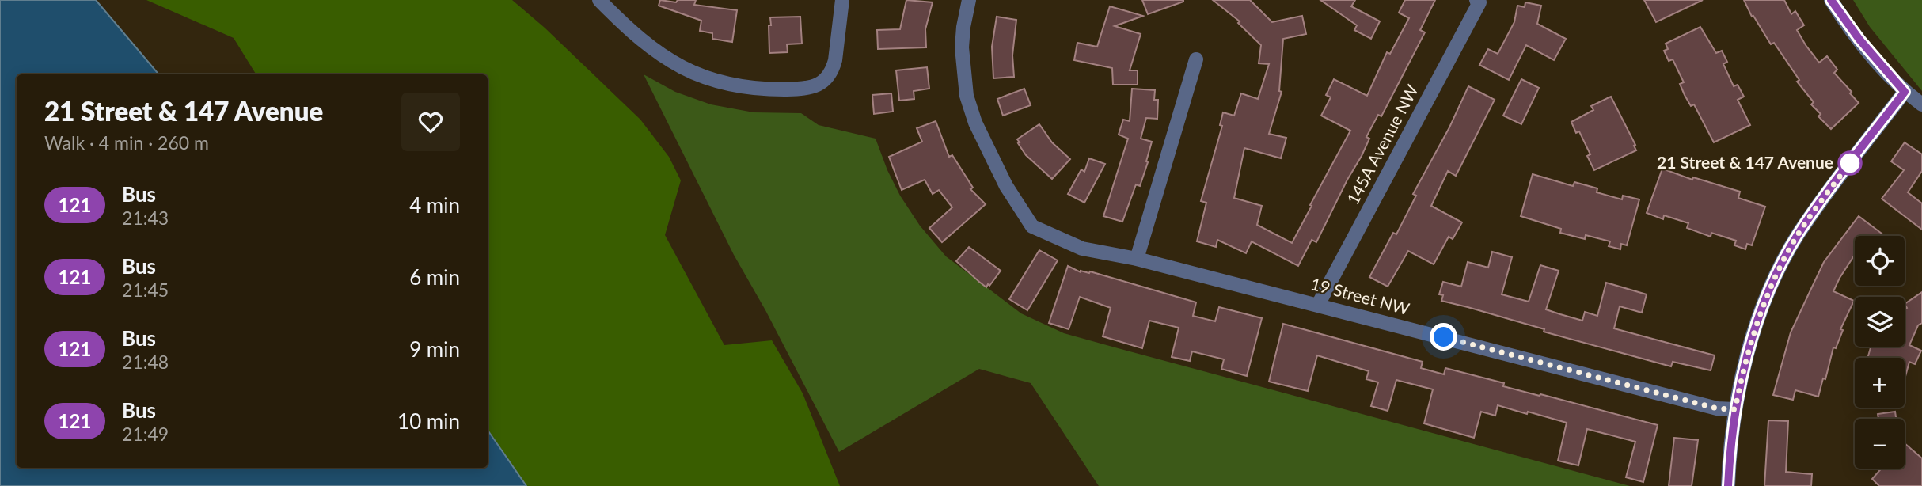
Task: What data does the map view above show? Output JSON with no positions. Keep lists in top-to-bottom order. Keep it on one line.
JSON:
{"streets":{"street":["145A Avenue NW","19 Street NW"]},"crossings":[["145A Avenue NW","19 Street NW"]],"places":["21 Street & 147 Avenue"],"lines":["bus line 121"],"page":{"heading":["21 Street & 147 Avenue","Walk · 4 min · 260 m"],"list":[{"mark":"121","name":"Bus","note":"21:43","value":"4 min"},{"mark":"121","name":"Bus","note":"21:45","value":"6 min"},{"mark":"121","name":"Bus","note":"21:48","value":"9 min"},{"mark":"121","name":"Bus","note":"21:49","value":"10 min"}],"map_buttons":["+","−"]}}
